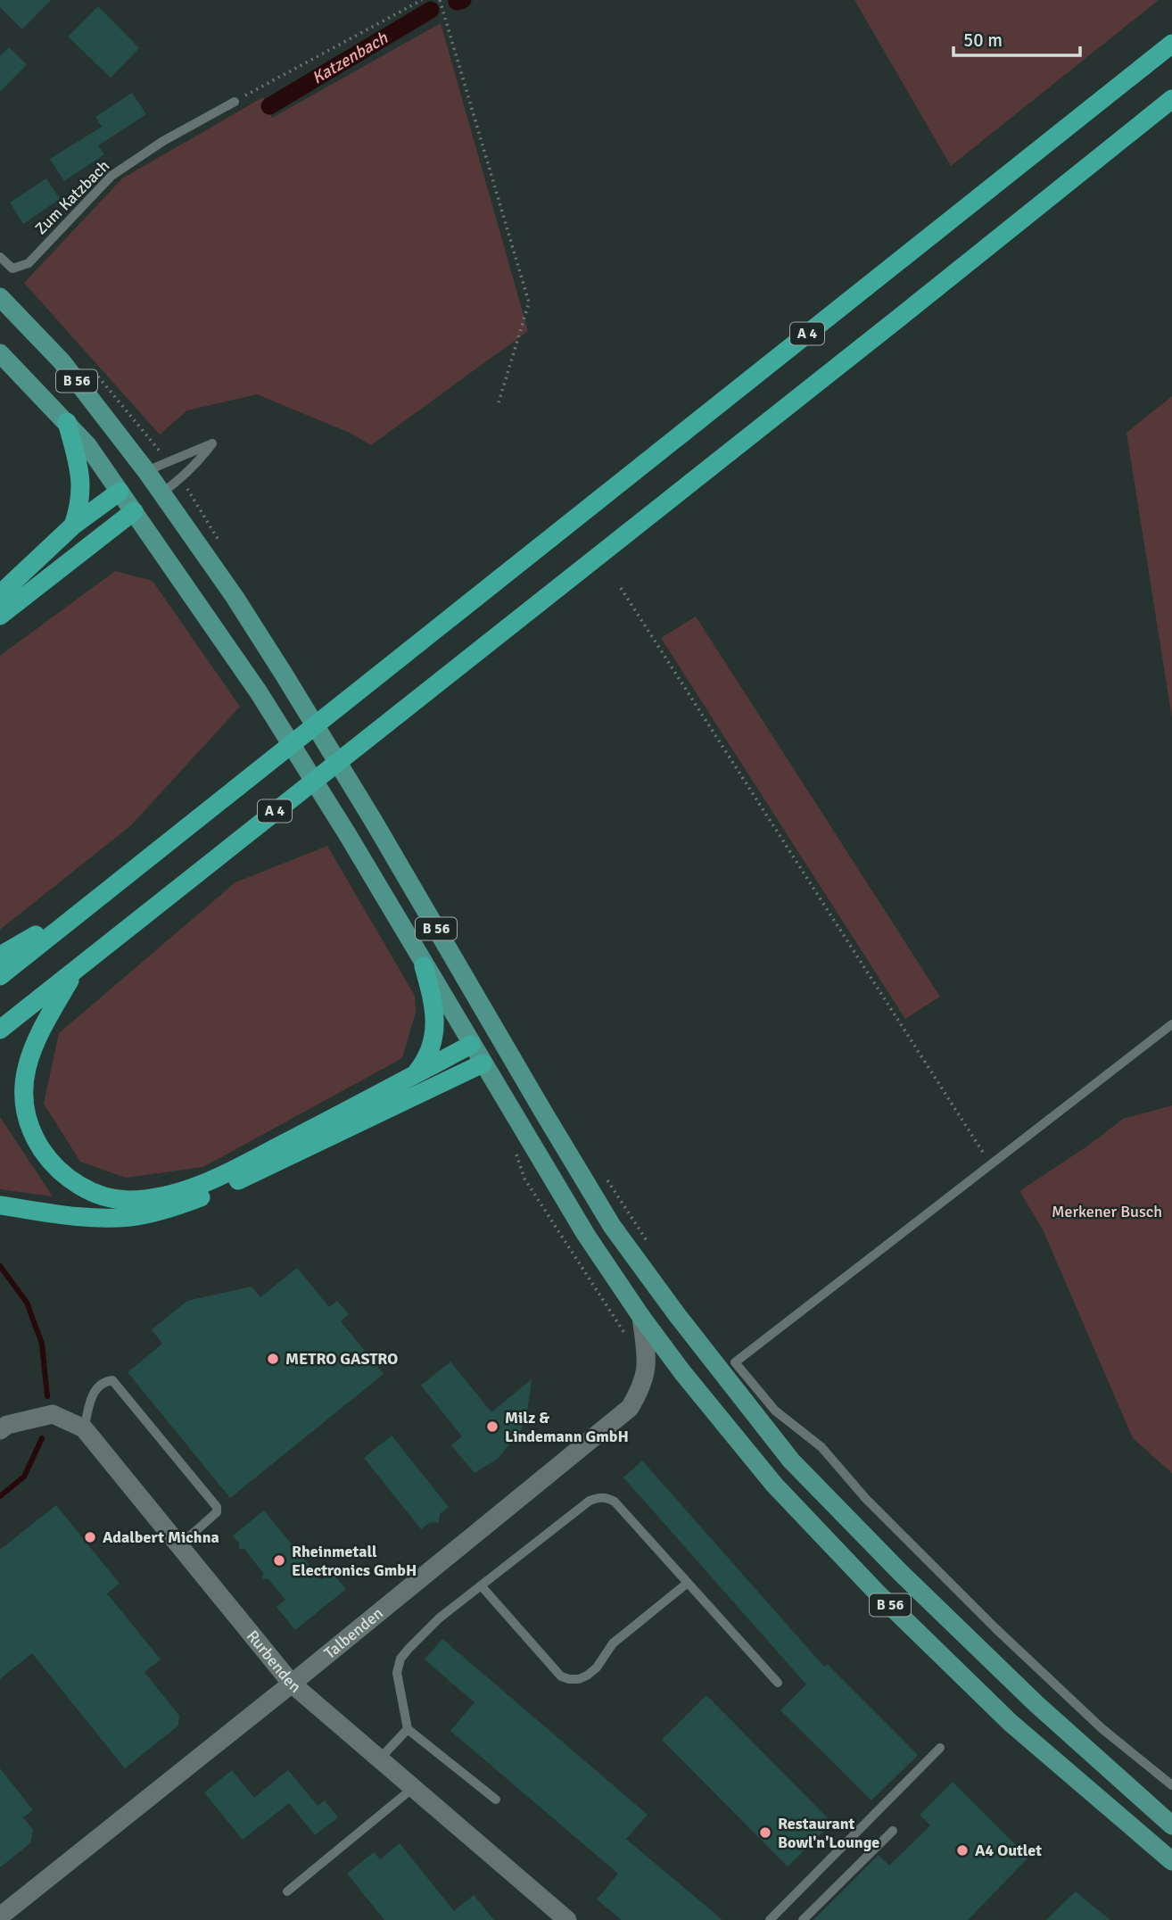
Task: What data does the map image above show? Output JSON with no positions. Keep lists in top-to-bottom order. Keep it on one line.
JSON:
{"streets":{"highway":["A 4"],"main road":["B 56"],"street":["Talbenden","Rurbenden"],"lane":["Zum Katzbach"]},"crossings":[["B 56","Talbenden"],["Talbenden","Rurbenden"]],"water":["Katzenbach"],"parks":["Merkener Busch"],"places":["METRO GASTRO","Milz & Lindemann GmbH","Adalbert Michna","Rheinmetall Electronics GmbH","Restaurant Bowl'n'Lounge","A4 Outlet"],"scale_bar":"50 m"}
